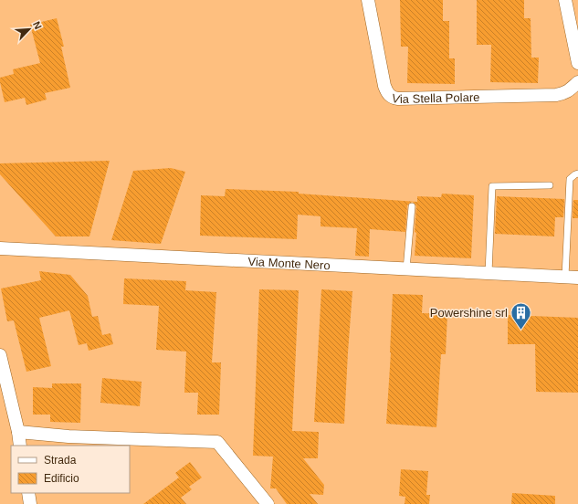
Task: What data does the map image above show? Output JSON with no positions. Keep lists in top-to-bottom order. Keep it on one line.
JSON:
{"streets":{"street":["Via Stella Polare","Via Monte Nero"]},"places":{"building":["Powershine srl"]},"legend":["Strada","Edificio"],"north":"top right"}
